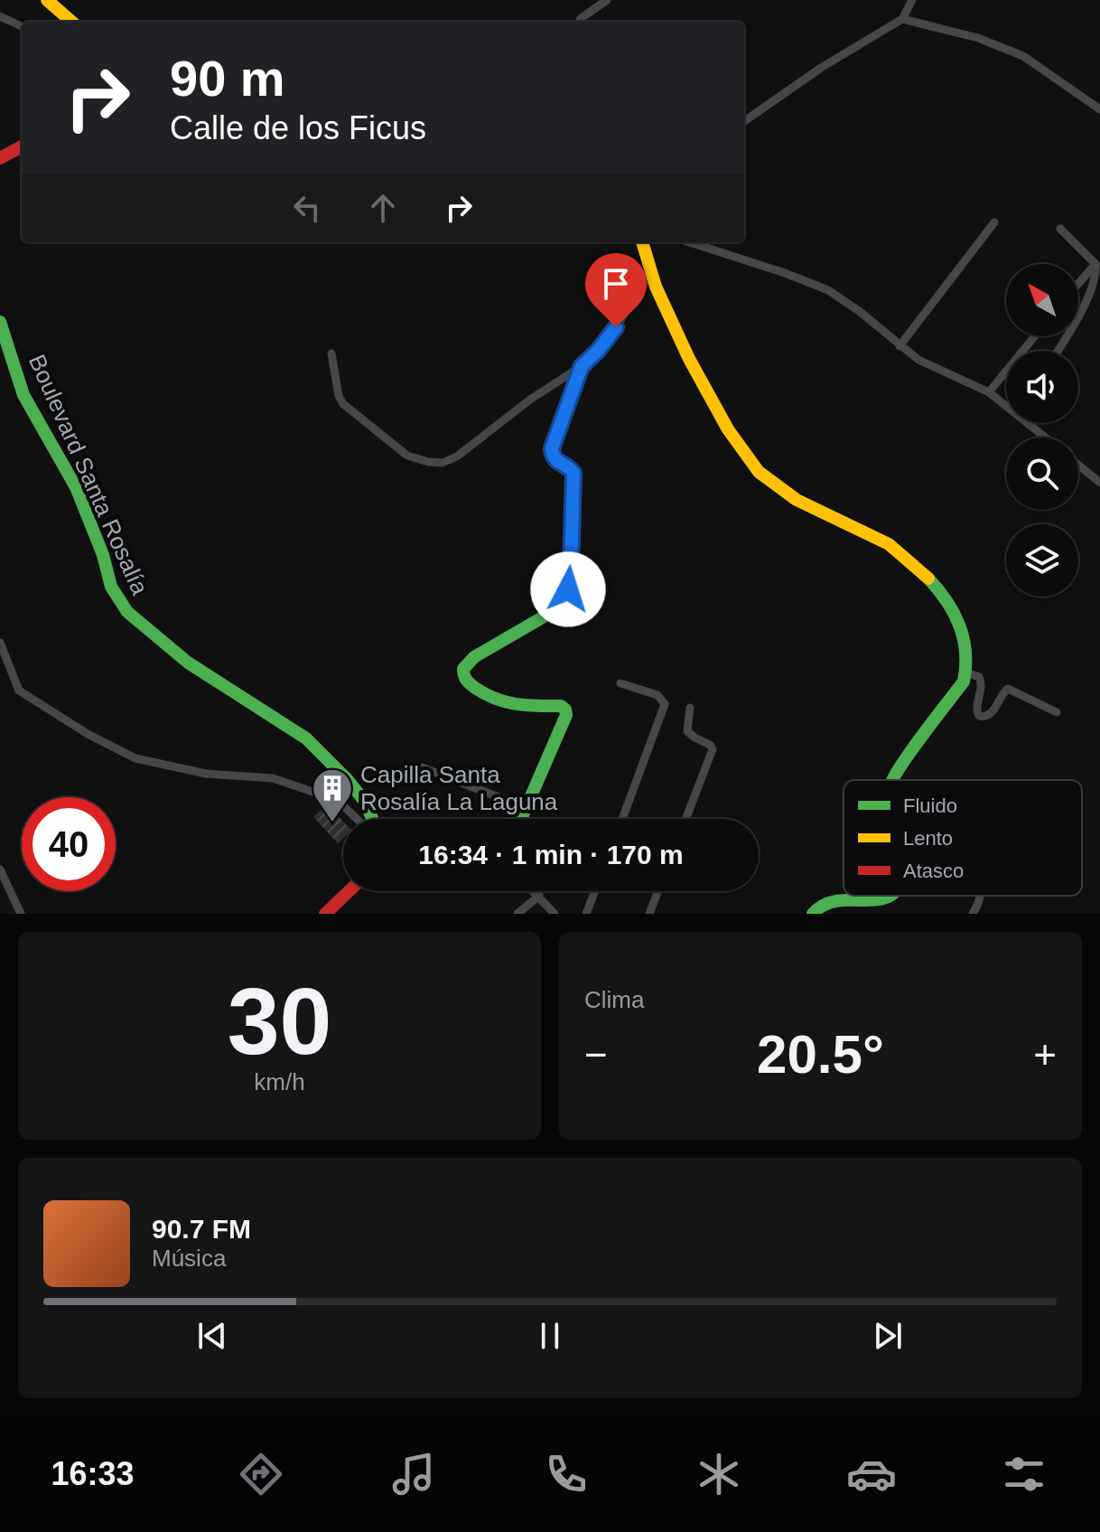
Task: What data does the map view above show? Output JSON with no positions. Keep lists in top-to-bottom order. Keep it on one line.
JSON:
{"streets":{"street":["Boulevard Santa Rosalía"]},"places":{"building":["Capilla Santa Rosalía La Laguna"]},"legend":["Fluido","Lento","Atasco"],"north":"top left","page":{"turn":["90 m","Calle de los Ficus"],"limit":"40","trip":"16:34 · 1 min · 170 m","tile":[["30","km/h"],"Clima"],"heat":["−","20.5°","+"],"song":["90.7 FM","Música"],"tabs":"16:33"}}
